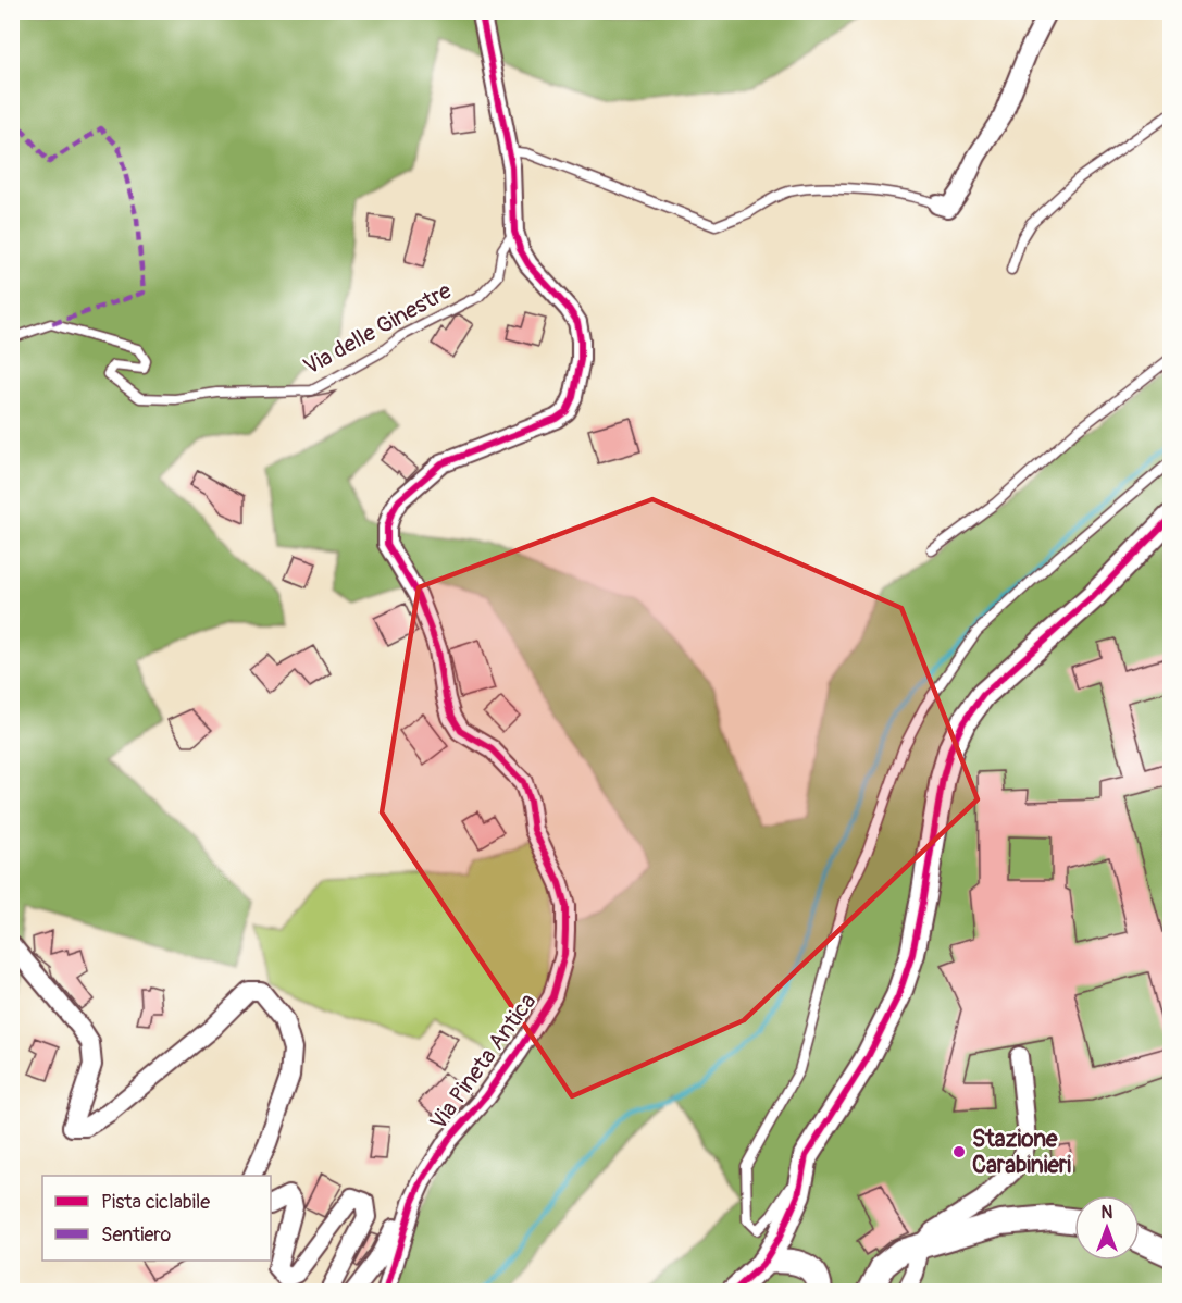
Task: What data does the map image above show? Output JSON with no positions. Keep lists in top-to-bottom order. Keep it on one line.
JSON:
{"streets":{"street":["Via Pineta Antica"],"lane":["Via delle Ginestre"]},"crossings":[["Via delle Ginestre","Via Pineta Antica"]],"places":["Stazione Carabinieri"],"legend":["Pista ciclabile","Sentiero"],"north":"top"}
